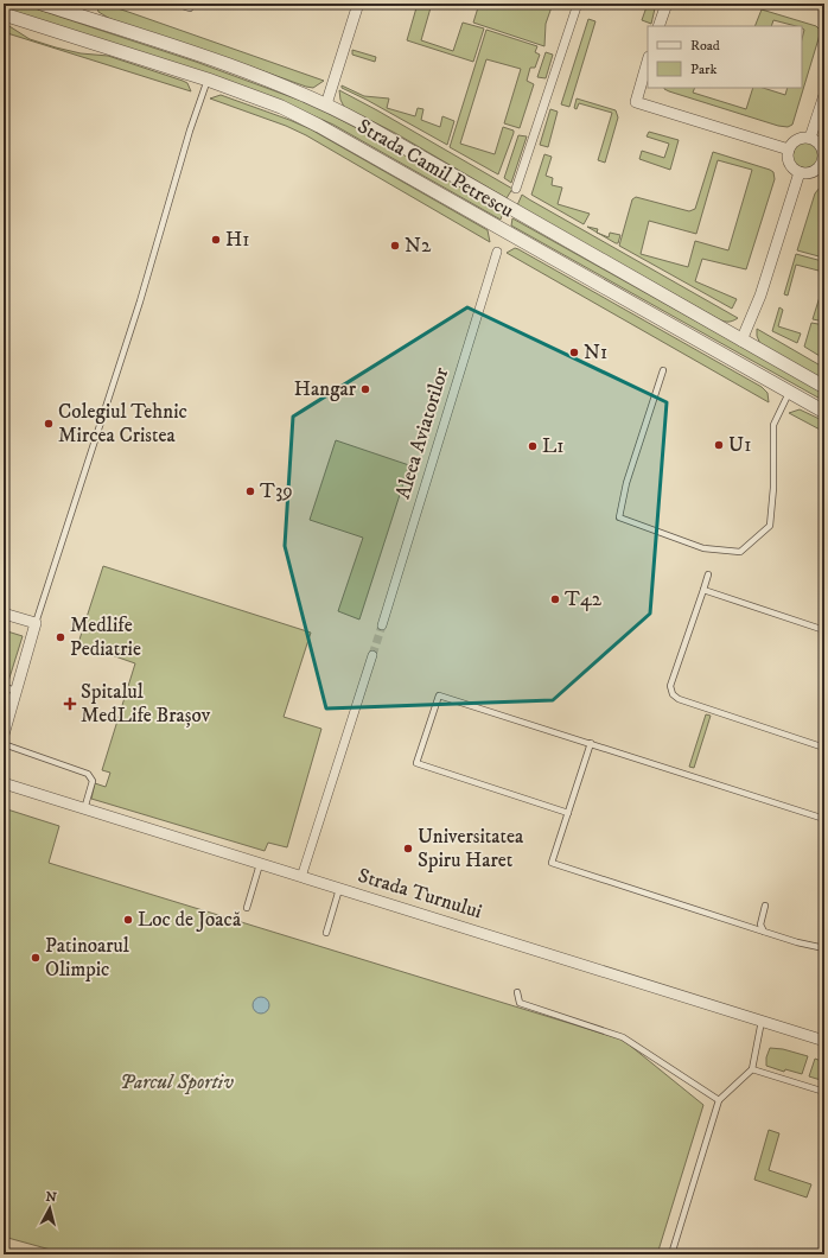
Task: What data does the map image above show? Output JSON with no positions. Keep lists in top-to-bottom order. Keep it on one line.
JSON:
{"streets":{"street":["Strada Camil Petrescu","Aleea Aviatorilor","Strada Turnului"]},"parks":["Parcul Sportiv"],"places":{"other":["H1","N2","N1","Hangar","Colegiul Tehnic Mircea Cristea","U1","L1","T39","T42","Medlife Pediatrie","Universitatea Spiru Haret","Loc de Joacă","Patinoarul Olimpic"],"health":["Spitalul MedLife Brașov"]},"legend":["Road","Park"],"north":"top"}
